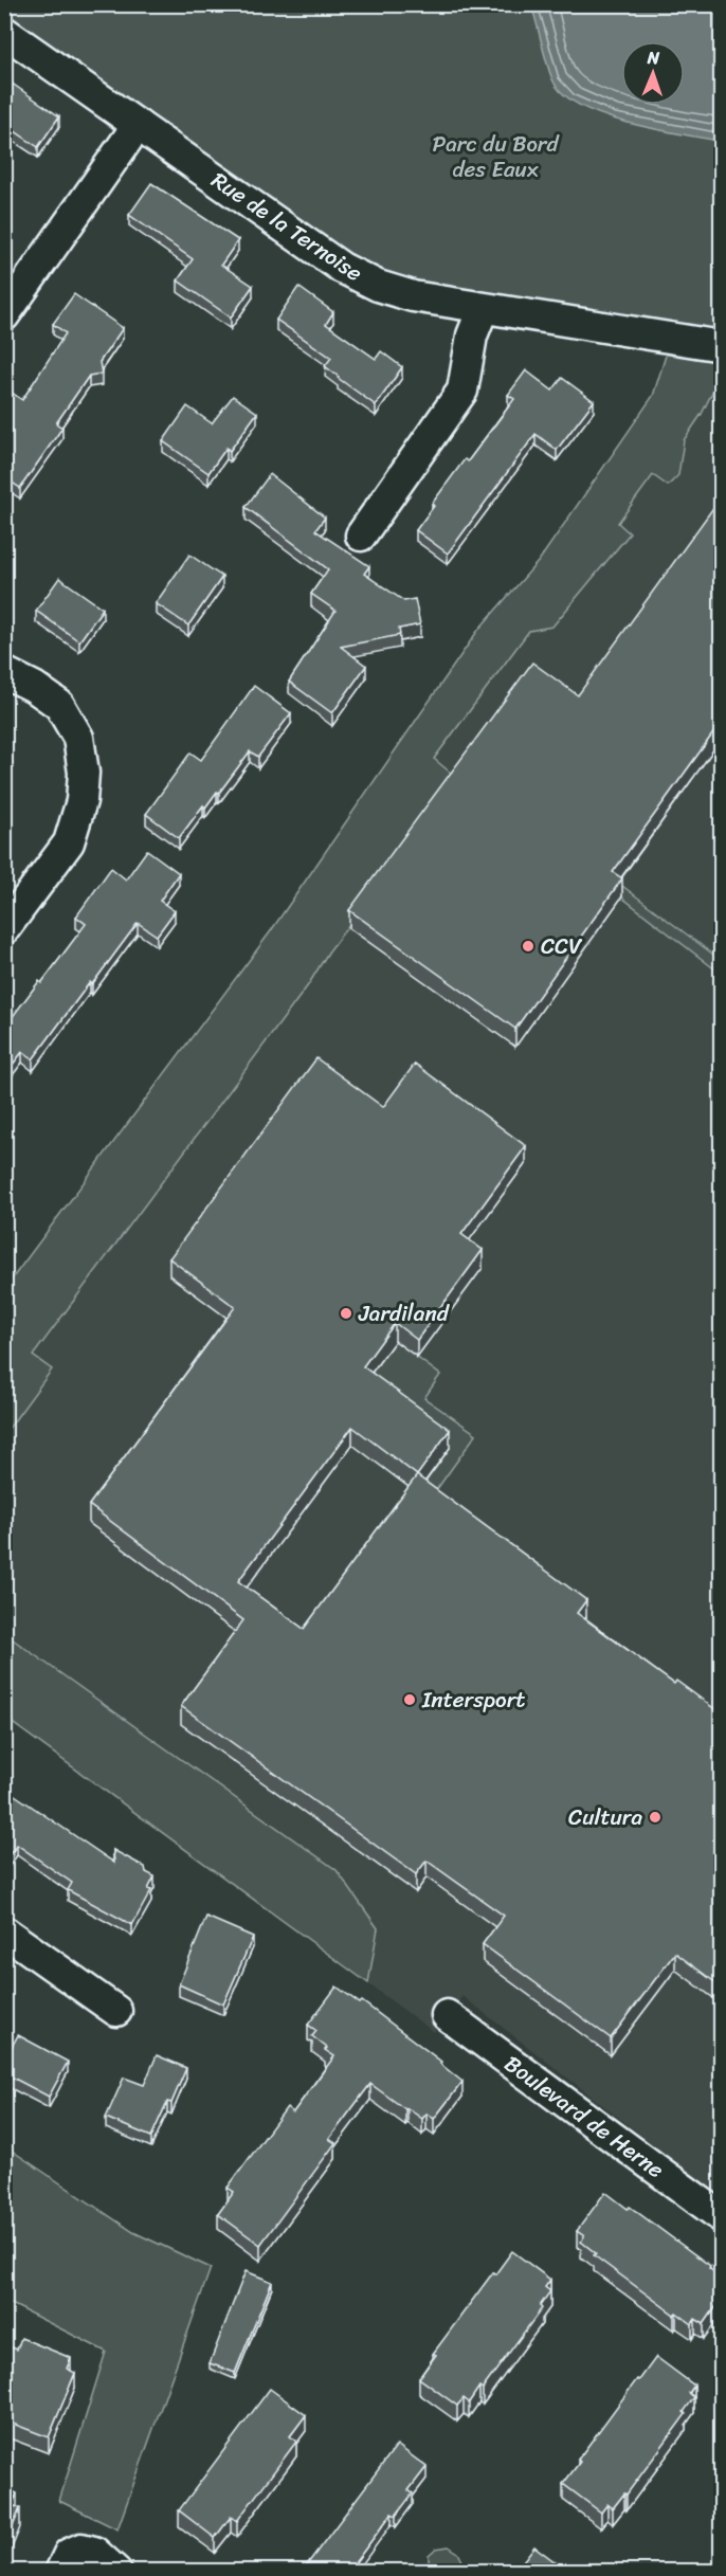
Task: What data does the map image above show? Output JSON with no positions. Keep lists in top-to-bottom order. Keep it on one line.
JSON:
{"streets":{"street":["Rue de la Ternoise","Boulevard de Herne"]},"parks":["Parc du Bord des Eaux"],"places":["CCV","Jardiland","Intersport","Cultura"],"north":"top"}
